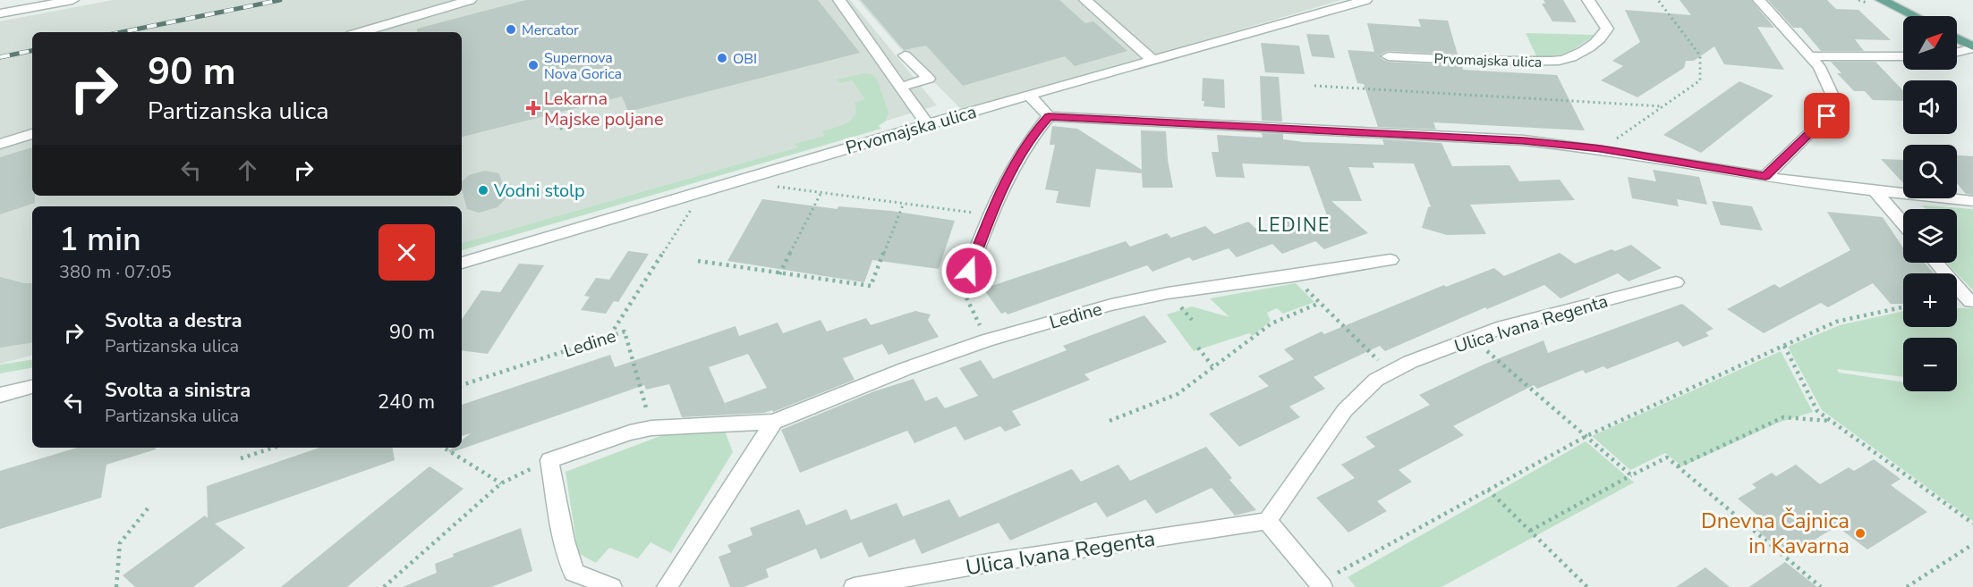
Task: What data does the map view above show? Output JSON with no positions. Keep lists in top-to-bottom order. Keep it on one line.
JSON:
{"streets":{"street":["Prvomajska ulica","Ledine","Ulica Ivana Regenta"]},"districts":["LEDINE"],"places":{"other":["Mercator","OBI","Supernova Nova Gorica","Vodni stolp","Dnevna Čajnica in Kavarna"],"health":["Lekarna Majske poljane"]},"north":"top right","page":{"map_buttons":["+","−"],"turn":["90 m","Partizanska ulica"],"heading":["1 min","380 m · 07:05"],"list":[{"name":"Svolta a destra","note":"Partizanska ulica","value":"90 m"},{"name":"Svolta a sinistra","note":"Partizanska ulica","value":"240 m"}]}}
